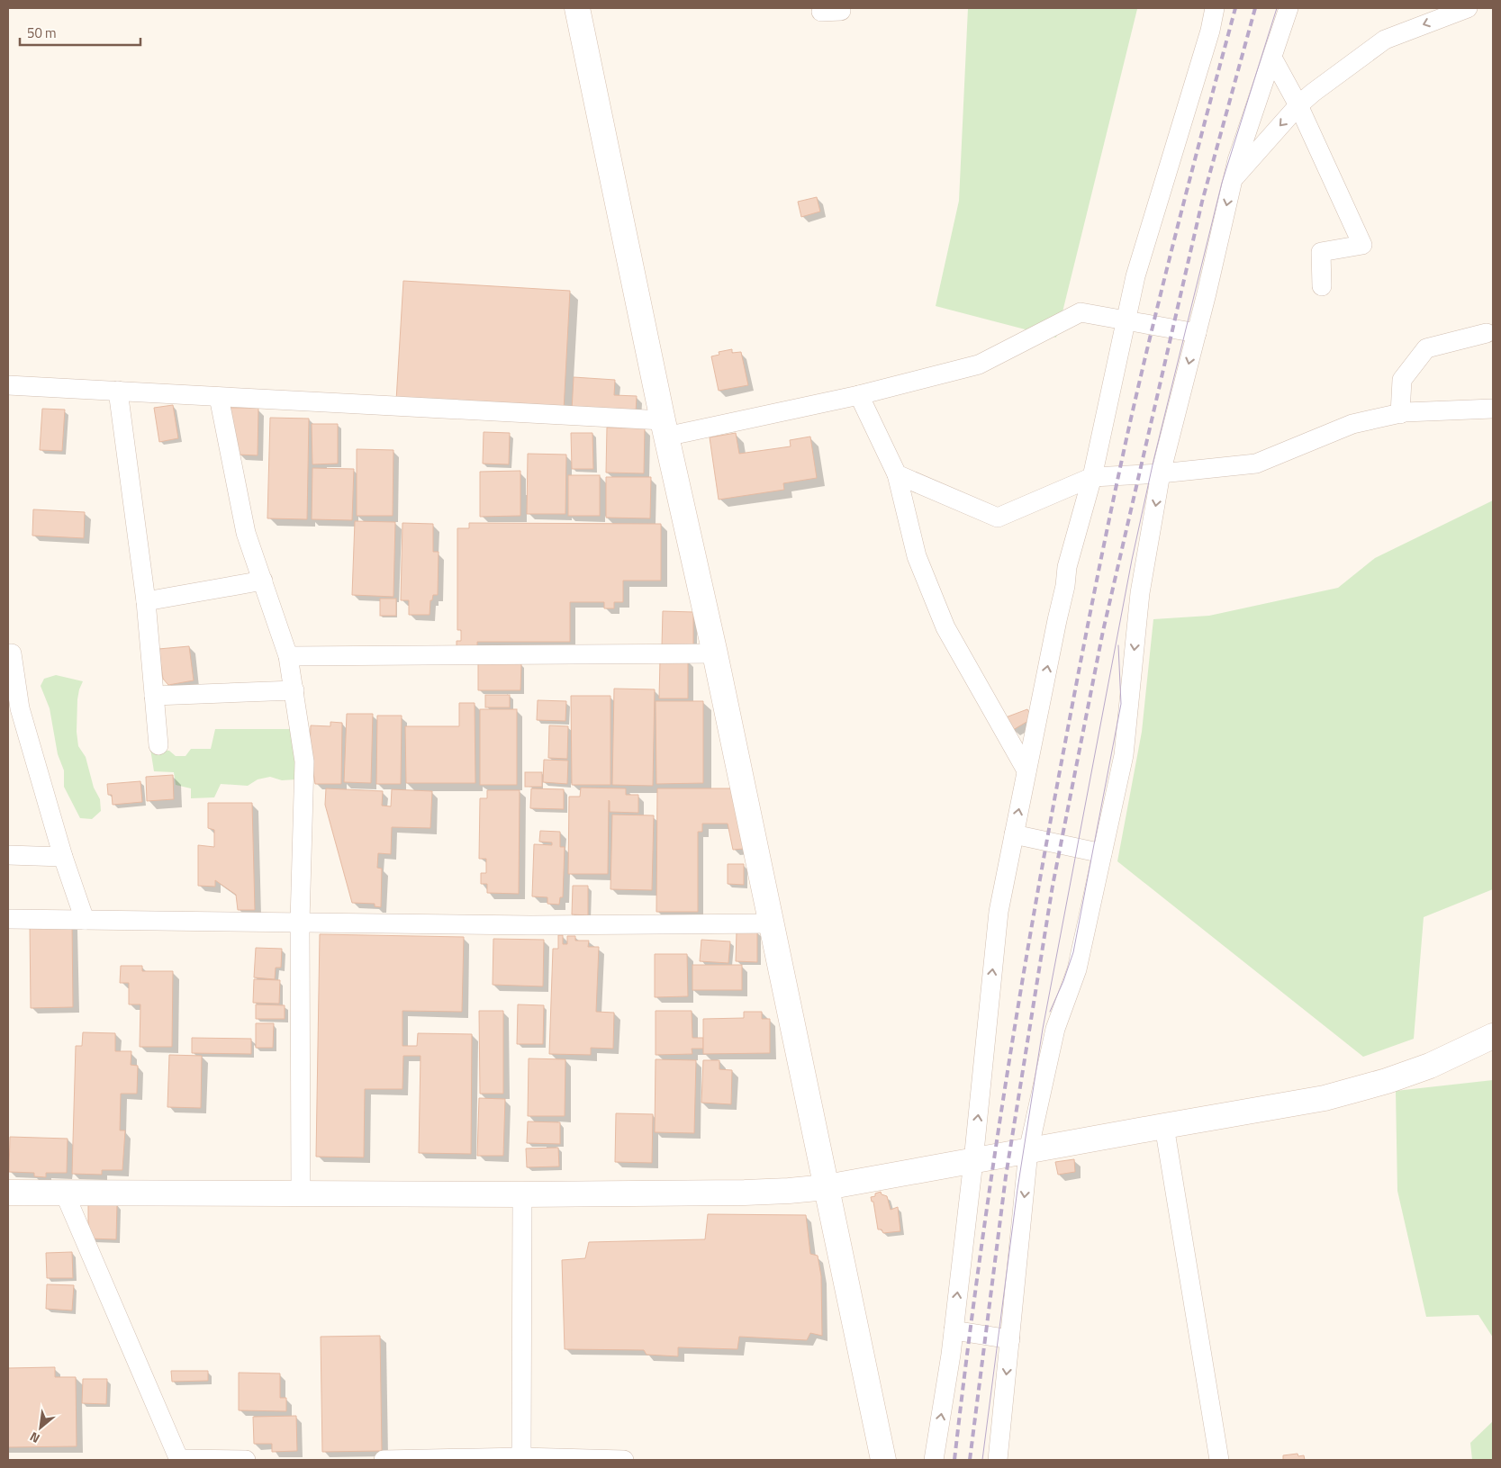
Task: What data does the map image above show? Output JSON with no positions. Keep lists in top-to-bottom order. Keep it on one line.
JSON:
{"scale_bar":"50 m","north":"bottom left"}
